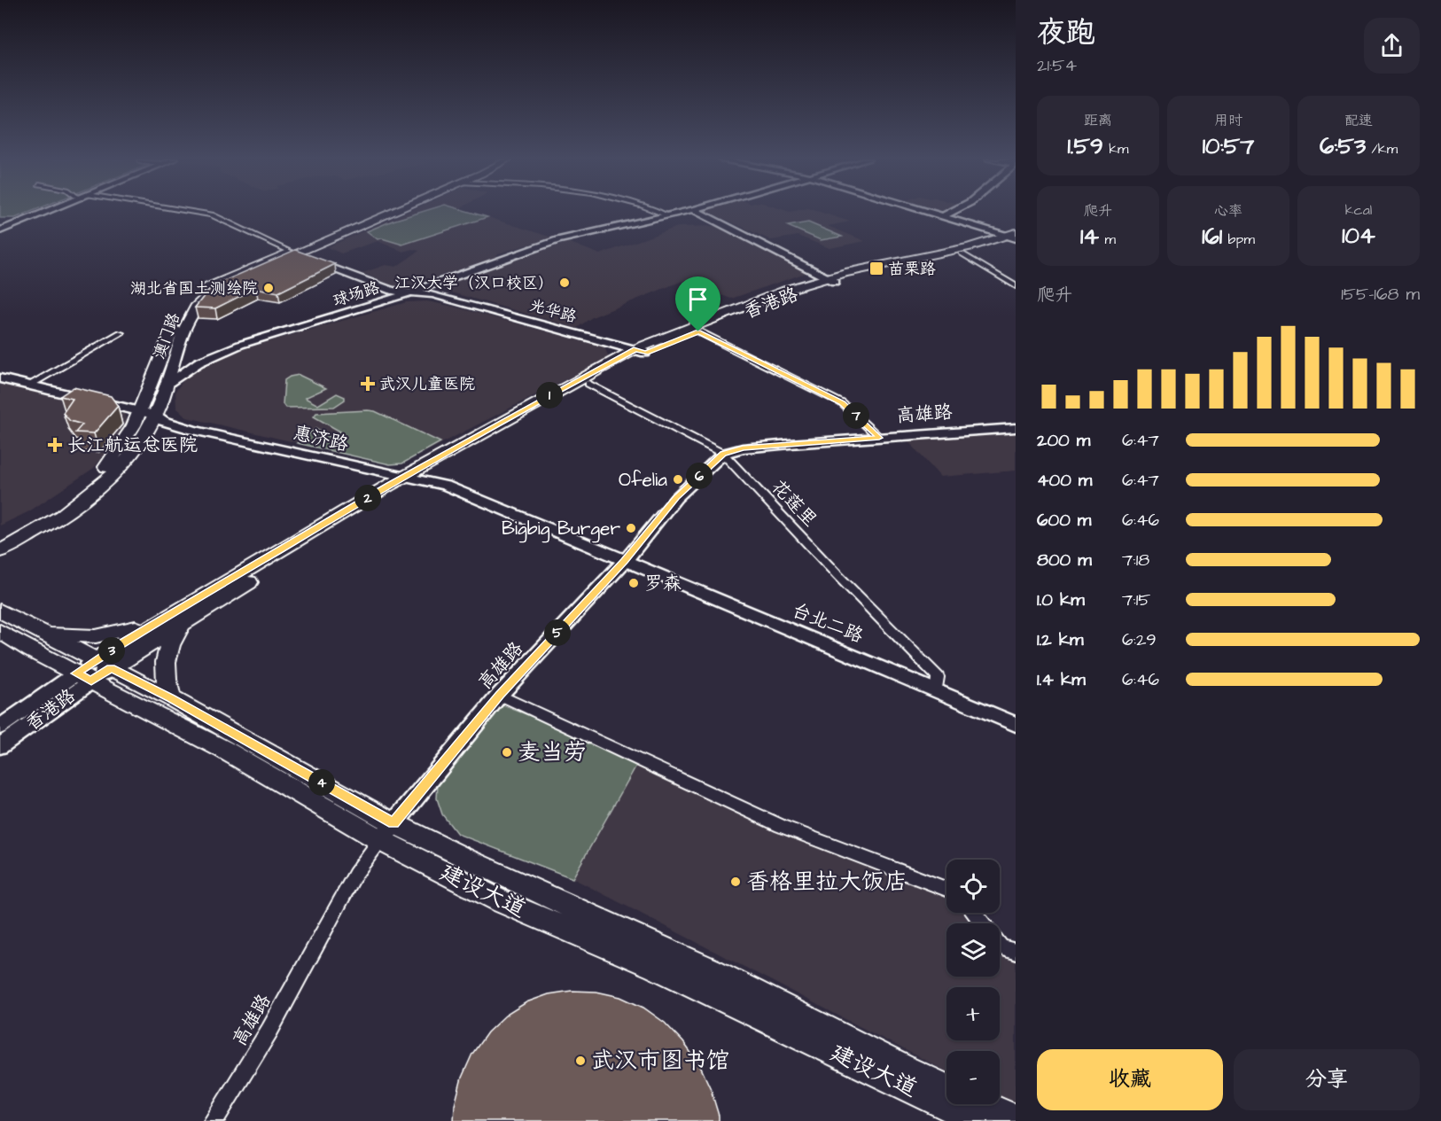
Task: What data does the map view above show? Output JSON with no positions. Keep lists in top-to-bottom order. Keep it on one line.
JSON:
{"streets":{"main road":["香港路","澳门路","建设大道"],"street":["球场路","光华路","高雄路","惠济路","花莲里","台北二路"]},"crossings":[["球场路","光华路"],["球场路","澳门路"],["香港路","光华路"],["香港路","惠济路"],["香港路","花莲里"],["香港路","建设大道"],["光华路","澳门路"],["澳门路","惠济路"],["高雄路","惠济路"],["高雄路","花莲里"],["高雄路","台北二路"],["高雄路","建设大道"],["惠济路","台北二路"],["花莲里","台北二路"]],"places":{"transit":["苗栗路"],"other":["江汉大学（汉口校区）","湖北省国土测绘院","Ofelia","Bigbig Burger","罗森","麦当劳","香格里拉大饭店","武汉市图书馆"],"health":["武汉儿童医院","长江航运总医院"]},"page":{"heading":["夜跑","21:54"],"stats":[["距离","1.59 km"],["用时","10:57"],["配速","6:53 /km"],["爬升","14 m"],["心率","161 bpm"],["kcal","104"]],"chart":["爬升","155–168 m"],"pins":["1","7","6","2","5","3","4"],"list":[{"name":"200 m","note":"6:47"},{"name":"400 m","note":"6:47"},{"name":"600 m","note":"6:46"},{"name":"800 m","note":"7:18"},{"name":"1.0 km","note":"7:15"},{"name":"1.2 km","note":"6:29"},{"name":"1.4 km","note":"6:46"}],"map_buttons":["+","−"],"buttons":["收藏","分享"]}}
